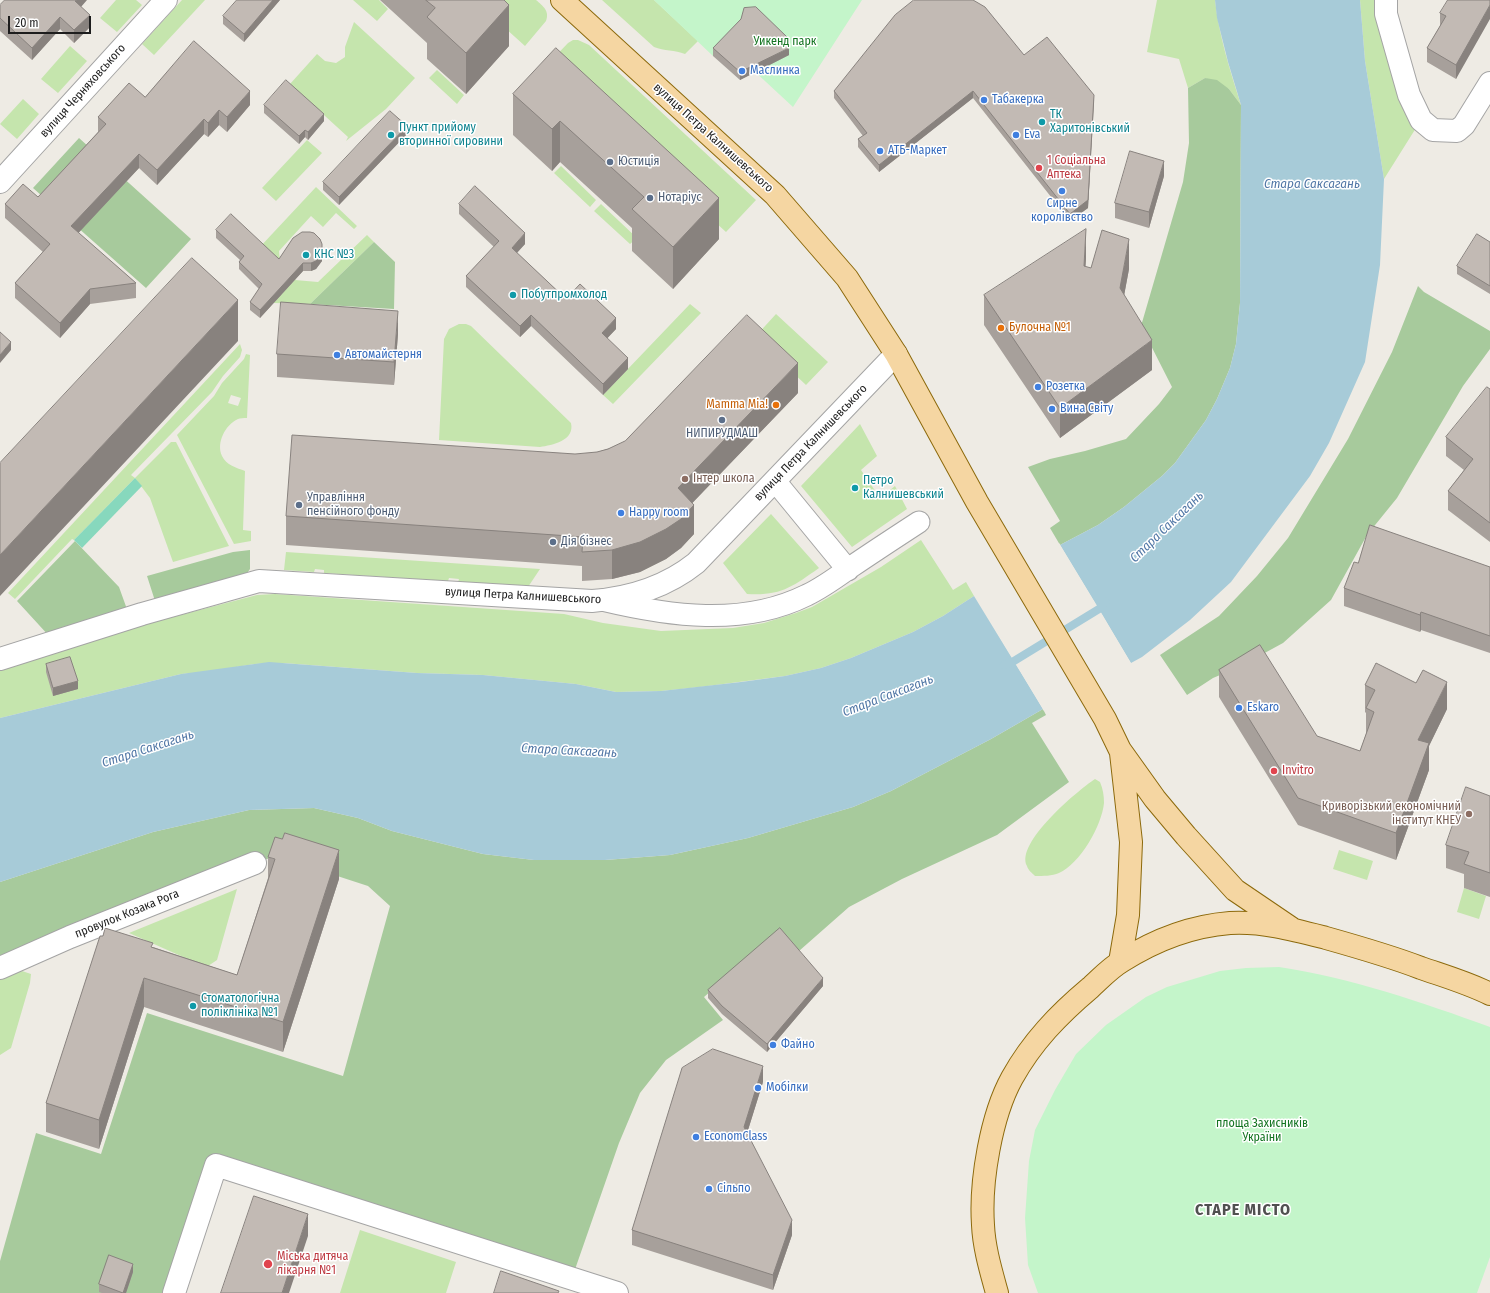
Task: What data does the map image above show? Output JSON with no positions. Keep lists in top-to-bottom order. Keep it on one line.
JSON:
{"streets":{"main road":["вулиця Петра Калнишевського"],"street":["вулиця Черняховського","провулок Козака Рога"]},"districts":["СТАРЕ МІСТО"],"water":["Стара Саксагань"],"parks":["Уикенд парк","площа Захисників України"],"places":["Маслинка","Табакерка","ТК Харитонівський","Пункт прийому вторинної сировини","Eva","АТБ-Маркет","Юстиція","1 Соціальна Аптека","Сирне королівство","Нотарiус","КНС №3","Побутпромхолод","Булочна №1","Автомайстерня","Розетка","Mamma Mia!","Вина Світу","НИПИРУДМАШ","Інтер школа","Петро Калнишевський","Управління пенсійного фонду","Happy room","Дія бізнес","Eskaro","Invitro","Криворізький економічний інститут КНЕУ","Стоматологічна поліклініка №1","Файно","Мобілки","EconomClass","Сільпо","Міська дитяча лікарня №1"],"scale_bar":"20 m"}
